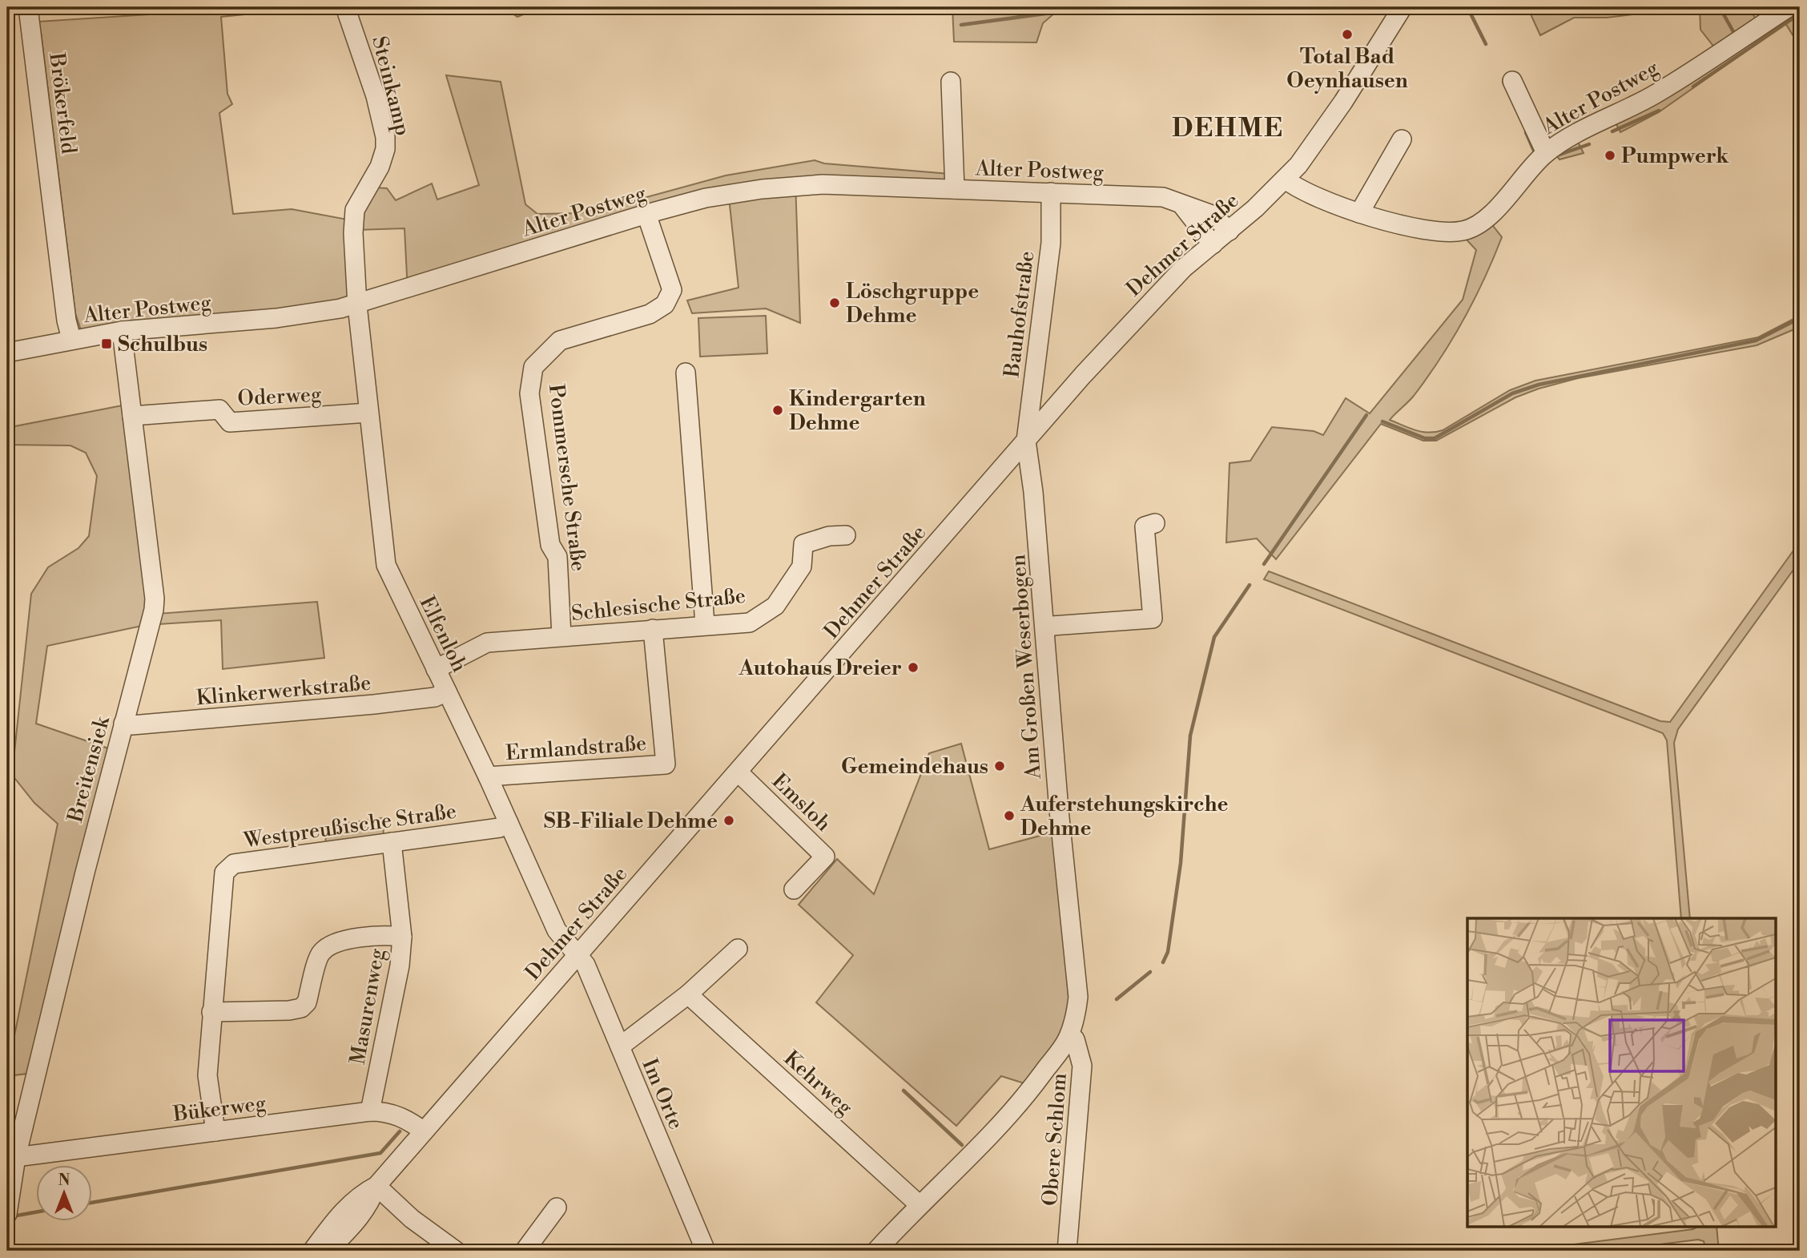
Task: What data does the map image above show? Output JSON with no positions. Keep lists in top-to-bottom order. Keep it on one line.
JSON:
{"streets":{"street":["Steinkamp","Alter Postweg","Brökerfeld","Dehmer Straße","Bauhofstraße","Oderweg","Pommersche Straße","Schlesische Straße","Elfenloh","Am Großen Weserbogen","Klinkerwerkstraße","Ermlandstraße","Breitensiek","Emsloh","Westpreußische Straße","Masurenweg","Kehrweg","Im Orte","Bükerweg","Obere Schlom"]},"crossings":[["Steinkamp","Alter Postweg"],["Steinkamp","Elfenloh"],["Alter Postweg","Brökerfeld"],["Alter Postweg","Dehmer Straße"],["Alter Postweg","Bauhofstraße"],["Alter Postweg","Pommersche Straße"],["Alter Postweg","Elfenloh"],["Alter Postweg","Breitensiek"],["Dehmer Straße","Bauhofstraße"],["Dehmer Straße","Elfenloh"],["Dehmer Straße","Am Großen Weserbogen"],["Dehmer Straße","Emsloh"],["Dehmer Straße","Im Orte"],["Dehmer Straße","Bükerweg"],["Bauhofstraße","Am Großen Weserbogen"],["Oderweg","Elfenloh"],["Oderweg","Breitensiek"],["Pommersche Straße","Schlesische Straße"],["Schlesische Straße","Elfenloh"],["Schlesische Straße","Ermlandstraße"],["Elfenloh","Klinkerwerkstraße"],["Elfenloh","Ermlandstraße"],["Elfenloh","Westpreußische Straße"],["Elfenloh","Im Orte"],["Am Großen Weserbogen","Kehrweg"],["Am Großen Weserbogen","Obere Schlom"],["Klinkerwerkstraße","Breitensiek"],["Breitensiek","Bükerweg"],["Westpreußische Straße","Masurenweg"],["Westpreußische Straße","Bükerweg"],["Masurenweg","Bükerweg"]],"districts":["DEHME"],"places":{"other":["Total Bad Oeynhausen","Pumpwerk","Löschgruppe Dehme","Kindergarten Dehme","Autohaus Dreier","Gemeindehaus","Auferstehungskirche Dehme","SB-Filiale Dehme"],"transit":["Schulbus"]},"north":"top"}
